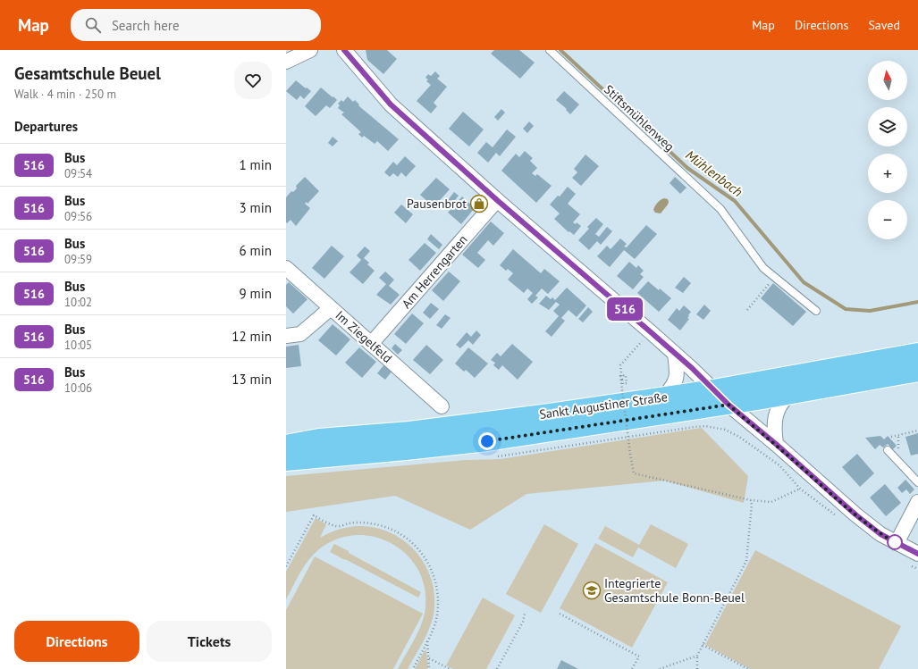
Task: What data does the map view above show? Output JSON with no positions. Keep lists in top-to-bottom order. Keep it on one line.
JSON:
{"streets":{"main road":["Sankt Augustiner Straße"],"street":["Am Herrengarten","Im Ziegelfeld"],"lane":["Stiftsmühlenweg"]},"crossings":[["Am Herrengarten","Im Ziegelfeld"]],"water":["Mühlenbach"],"places":{"shop":["Pausenbrot"],"school or university":["Integrierte Gesamtschule Bonn-Beuel"]},"lines":["bus line 516"],"north":"top","page":{"header":"Map","search":"Search here","nav":["Map","Directions","Saved"],"heading":[["Gesamtschule Beuel","Walk · 4 min · 250 m"],"Departures"],"on_map":"516","map_buttons":["+","−"],"list":[{"mark":"516","name":"Bus","note":"09:54","value":"1 min"},{"mark":"516","name":"Bus","note":"09:56","value":"3 min"},{"mark":"516","name":"Bus","note":"09:59","value":"6 min"},{"mark":"516","name":"Bus","note":"10:02","value":"9 min"},{"mark":"516","name":"Bus","note":"10:05","value":"12 min"},{"mark":"516","name":"Bus","note":"10:06","value":"13 min"}],"buttons":["Directions","Tickets"]}}
